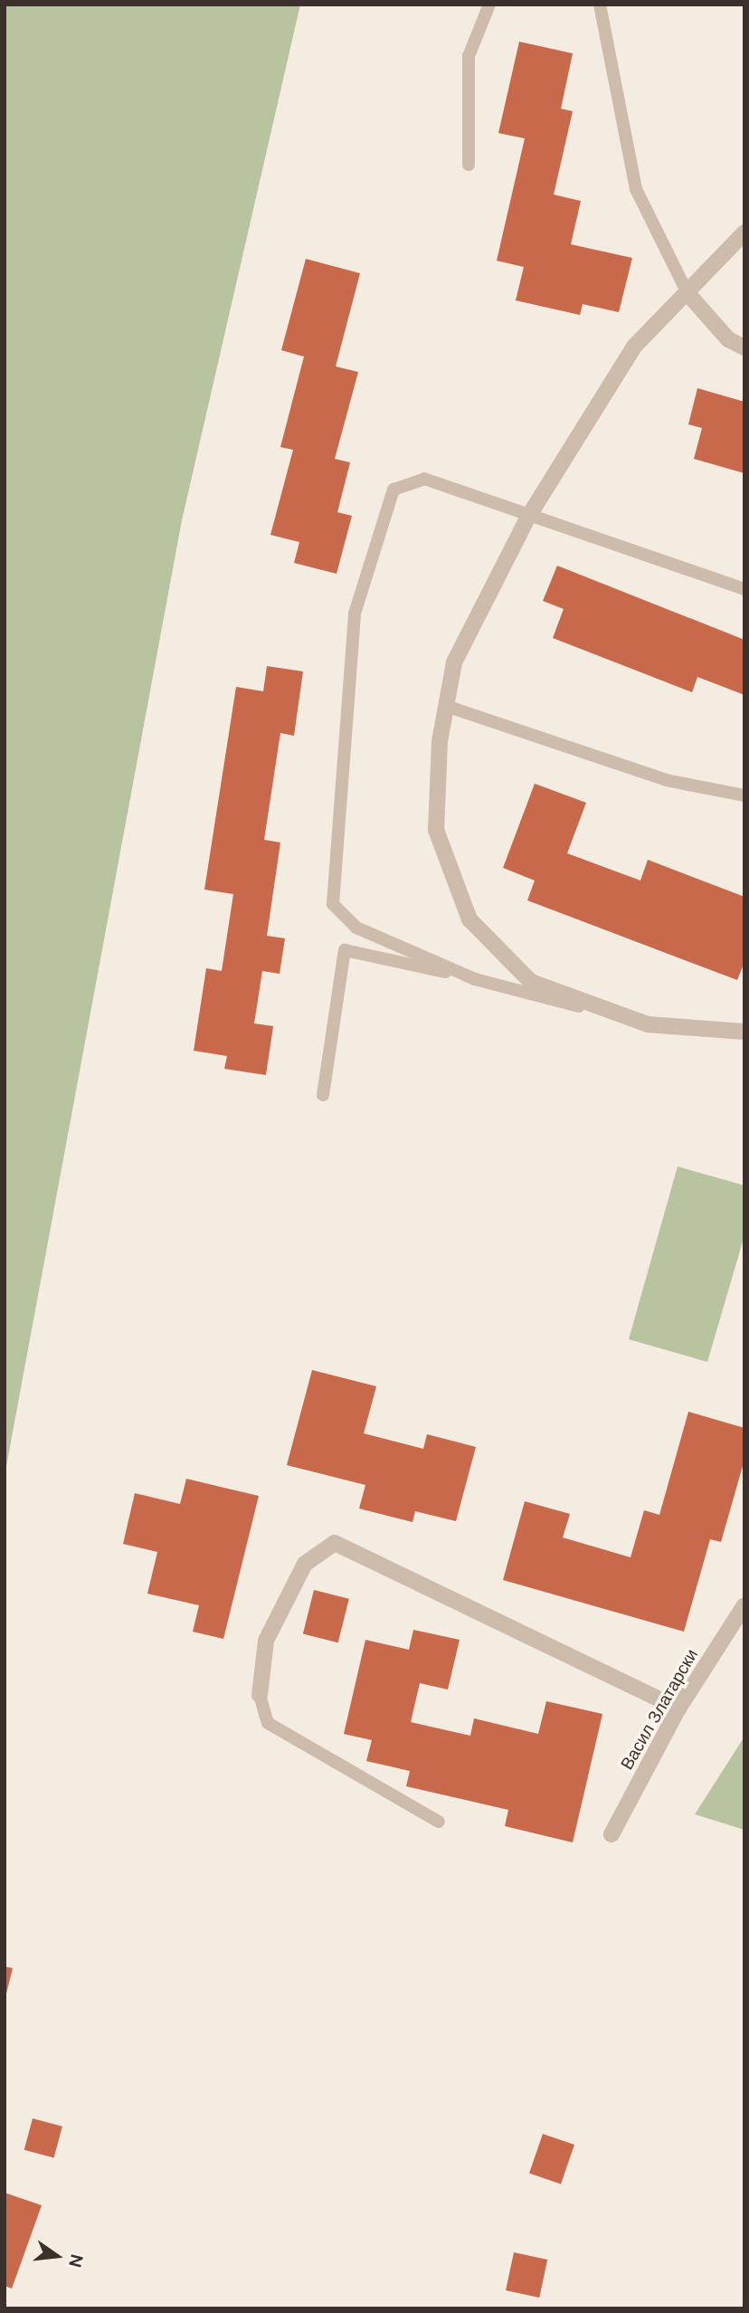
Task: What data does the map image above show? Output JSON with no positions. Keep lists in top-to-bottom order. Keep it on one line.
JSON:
{"streets":{"street":["Васил Златарски"]},"north":"right"}
